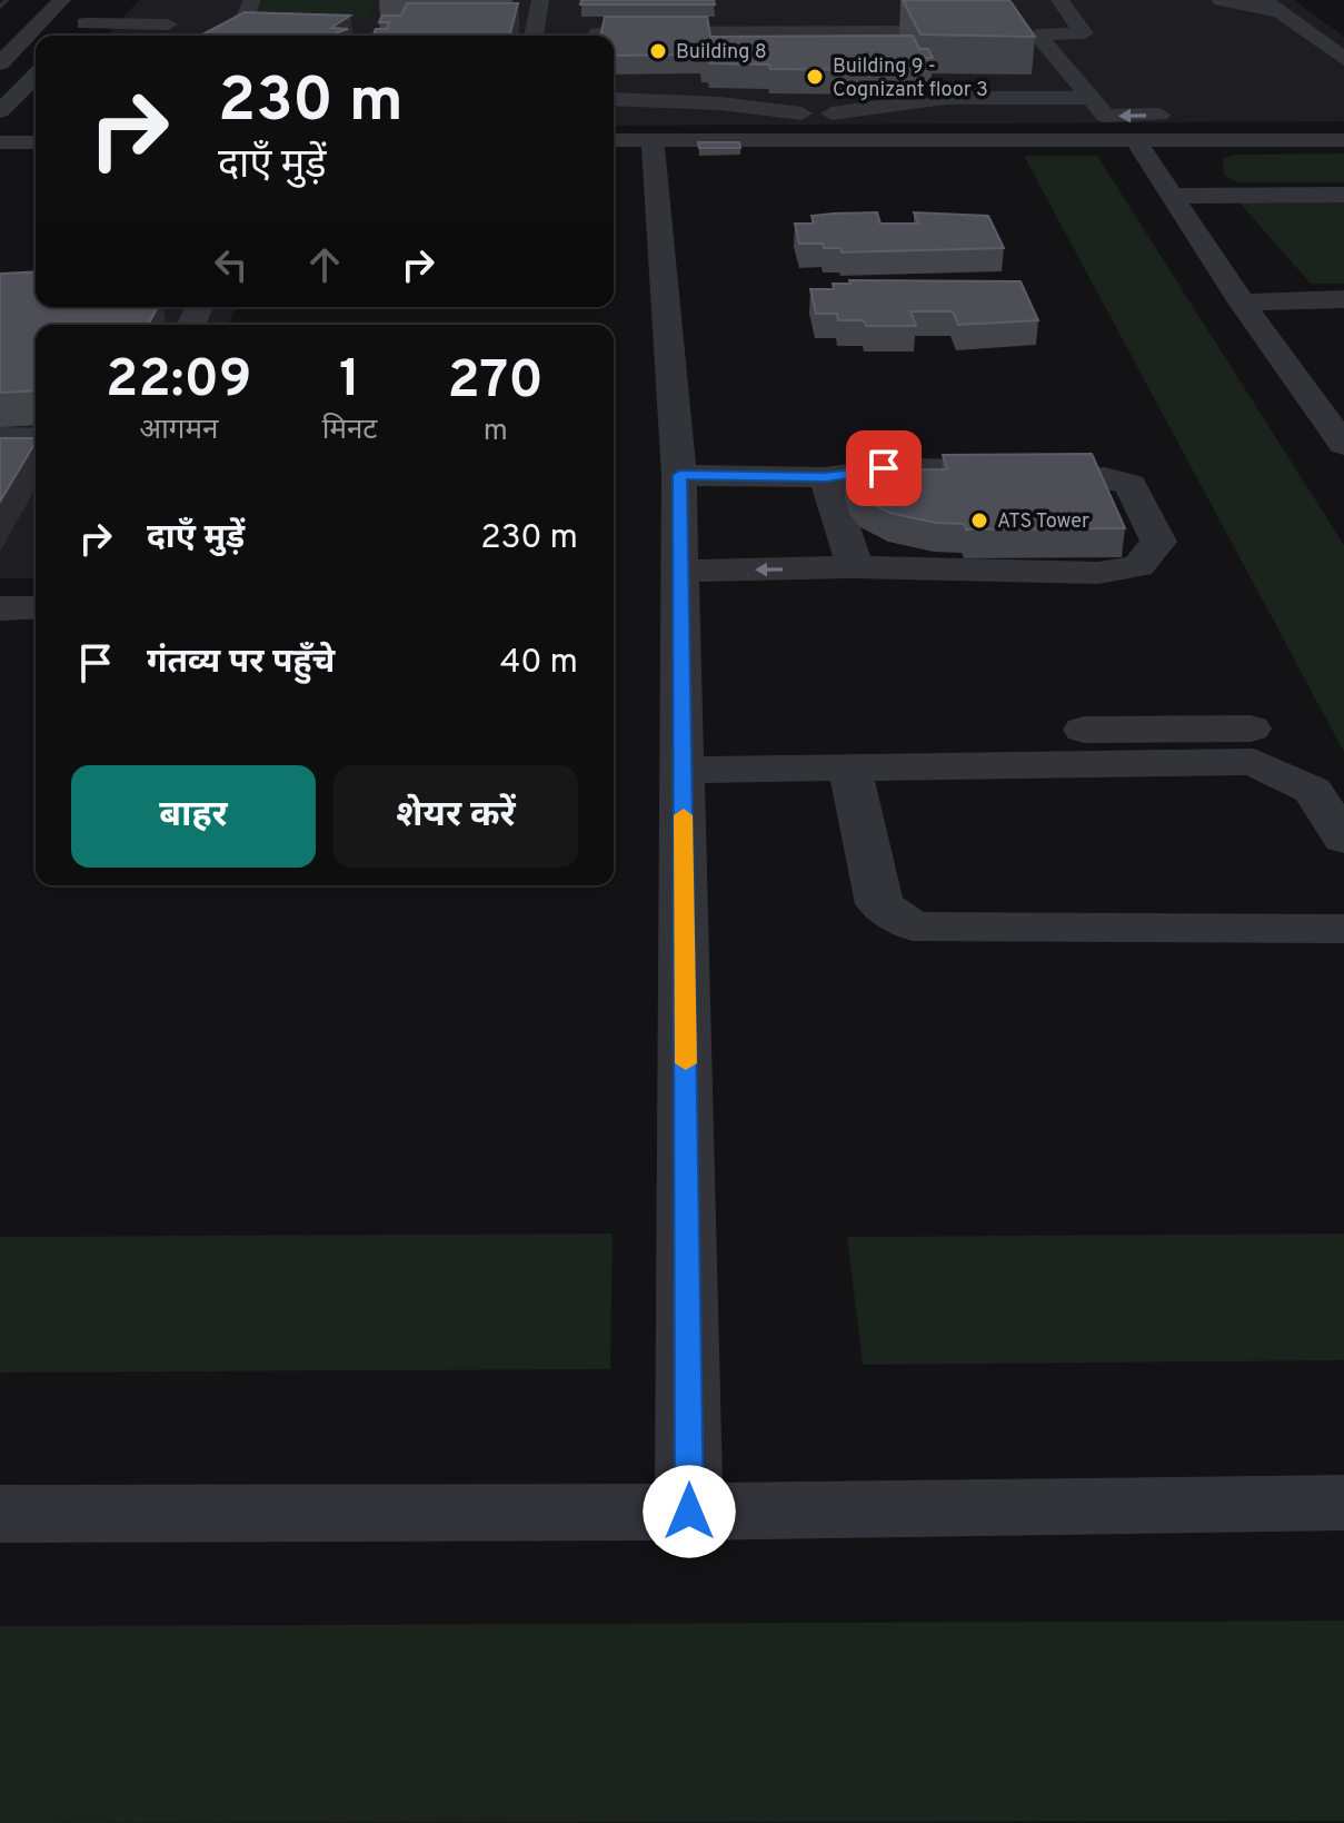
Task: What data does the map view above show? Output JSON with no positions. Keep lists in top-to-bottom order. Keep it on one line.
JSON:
{"places":["Building 8","Building 9 - Cognizant floor 3","ATS Tower"],"page":{"turn":["230 m","दाएँ मुड़ें"],"eta":["22:09","आगमन","1","मिनट","270","m"],"list":[{"name":"दाएँ मुड़ें","value":"230 m"},{"name":"गंतव्य पर पहुँचे","value":"40 m"}],"buttons":["बाहर","शेयर करें"]}}
